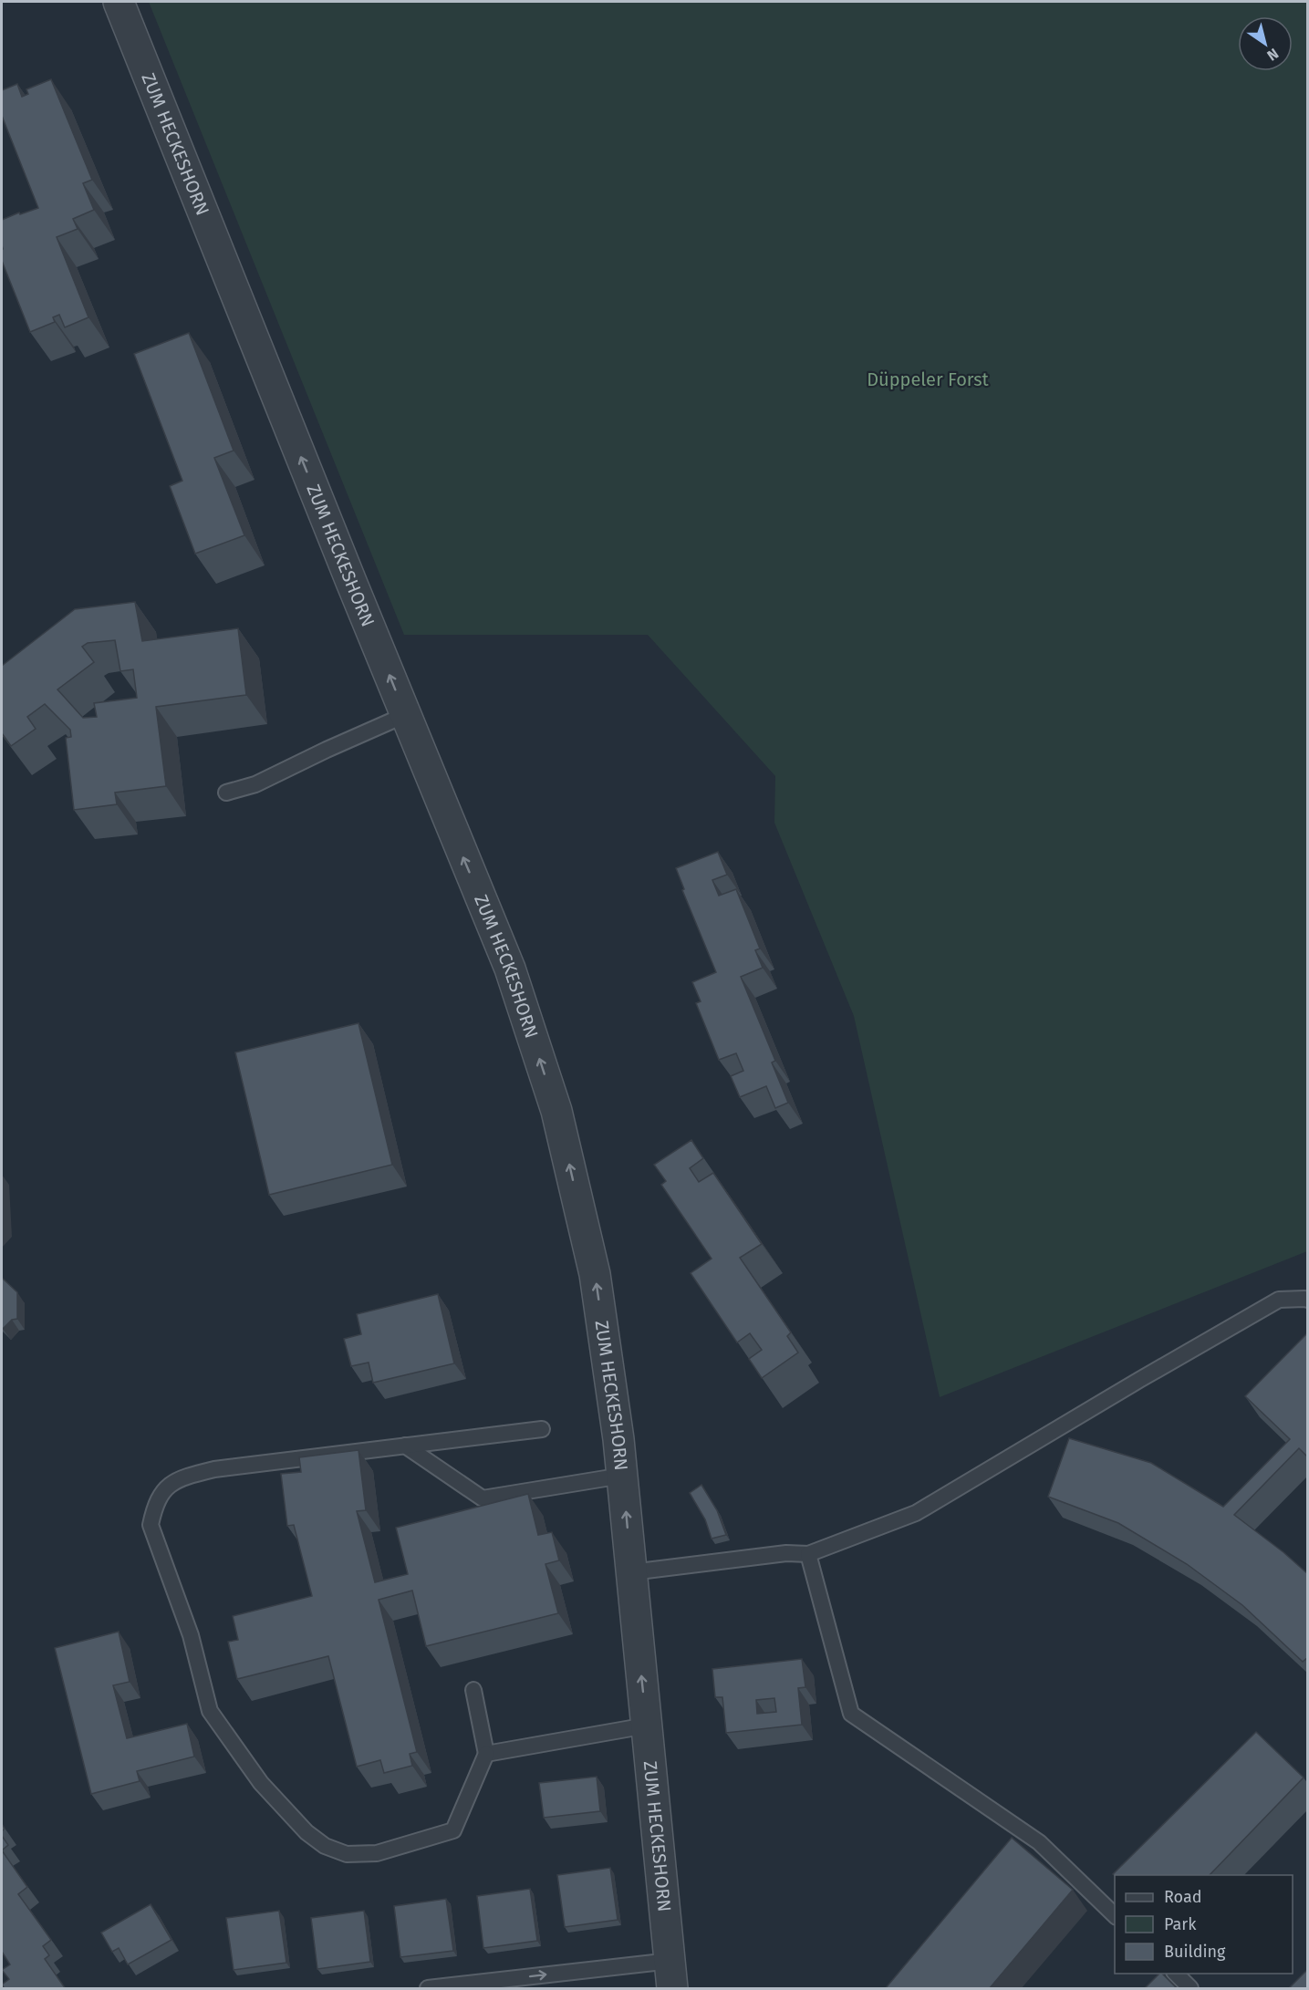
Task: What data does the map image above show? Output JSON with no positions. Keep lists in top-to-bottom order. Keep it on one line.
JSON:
{"streets":{"street":["ZUM HECKESHORN"]},"one_way":["ZUM HECKESHORN"],"parks":["Düppeler Forst"],"legend":["Road","Park","Building"],"north":"bottom right"}
